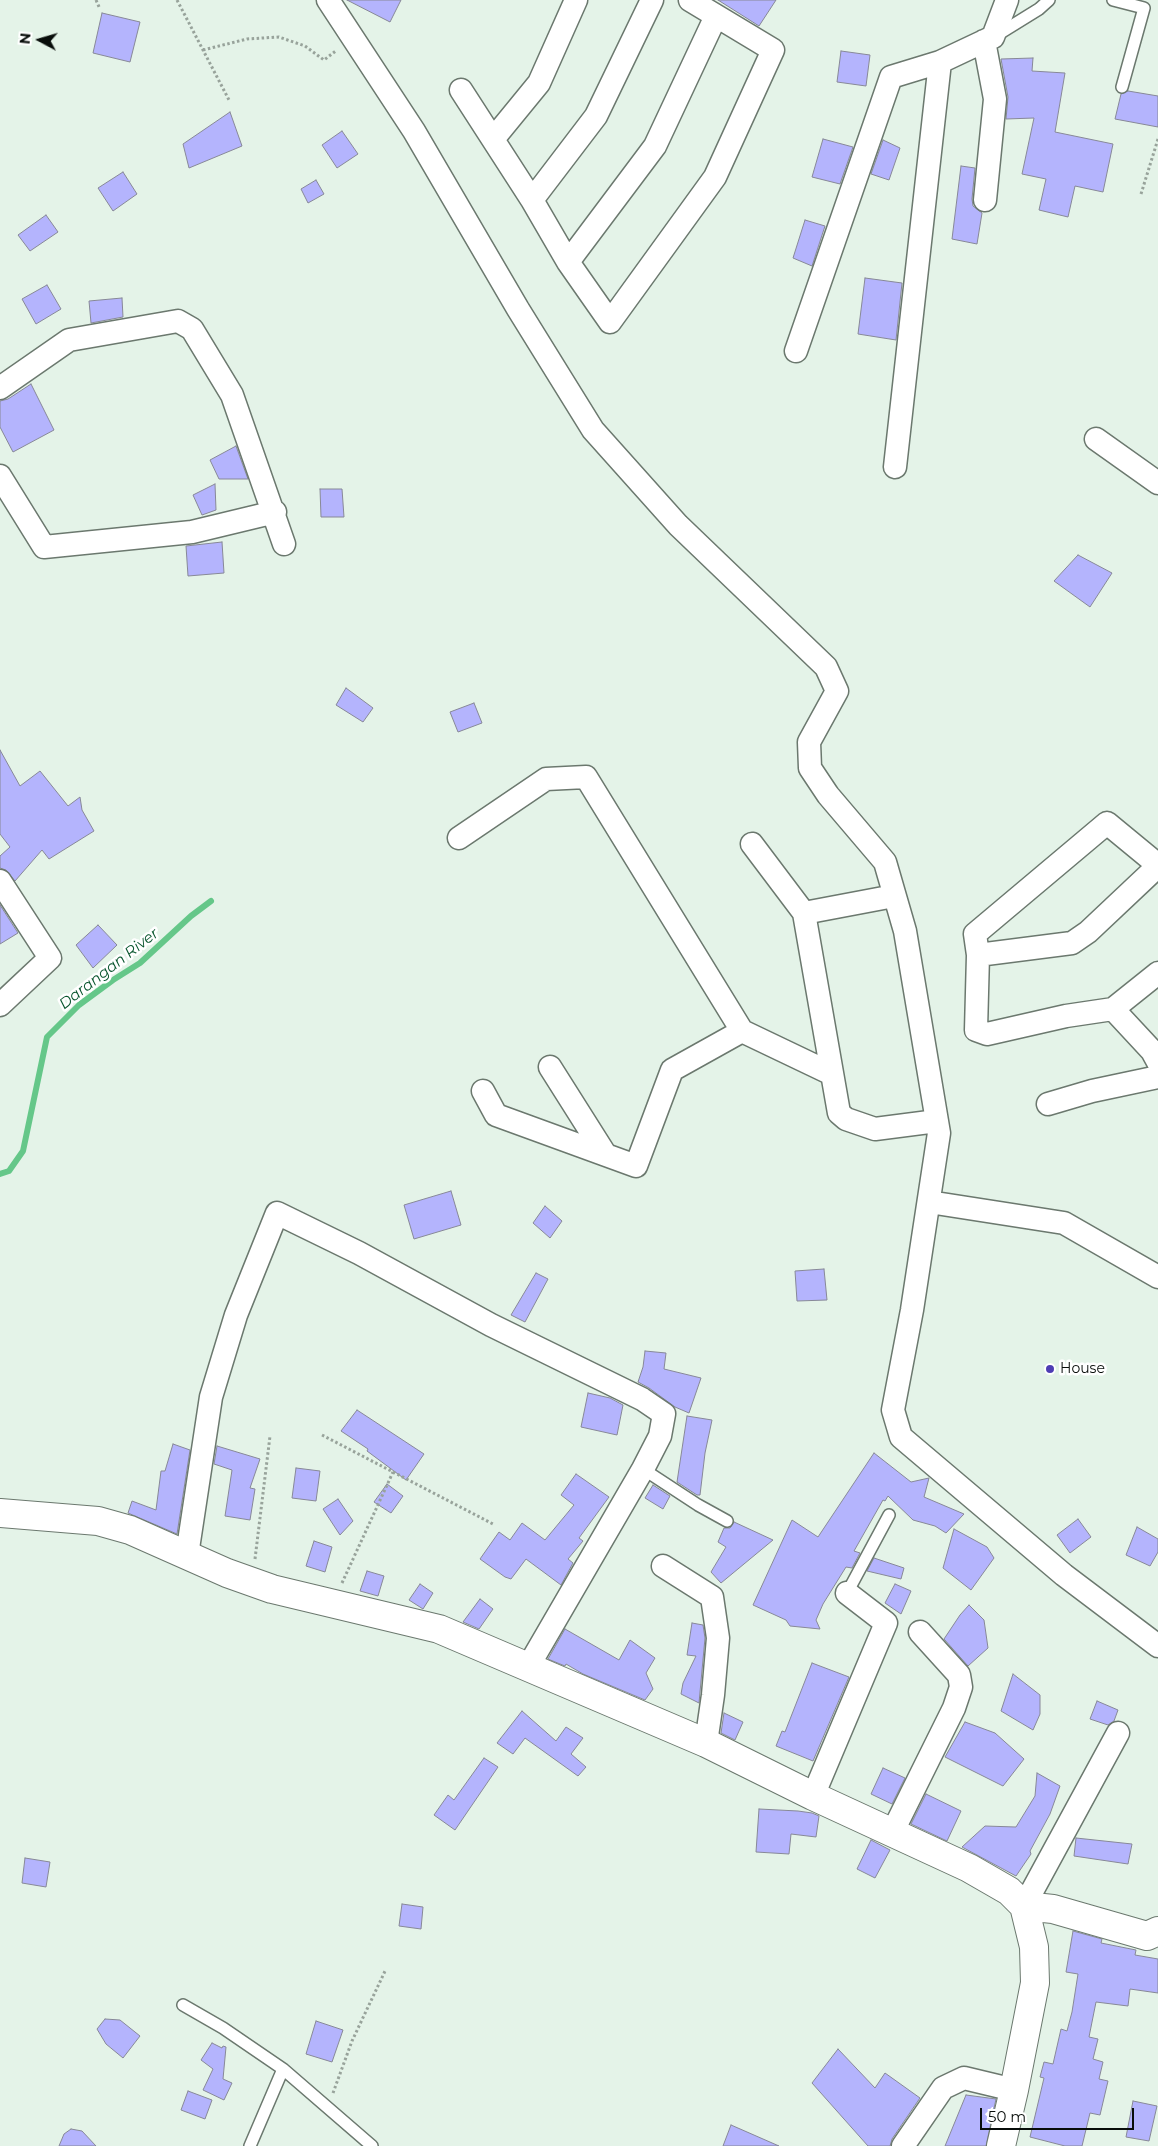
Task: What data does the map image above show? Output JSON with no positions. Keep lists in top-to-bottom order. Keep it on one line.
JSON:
{"water":["Darangan River"],"places":["House"],"scale_bar":"50 m","north":"left"}
